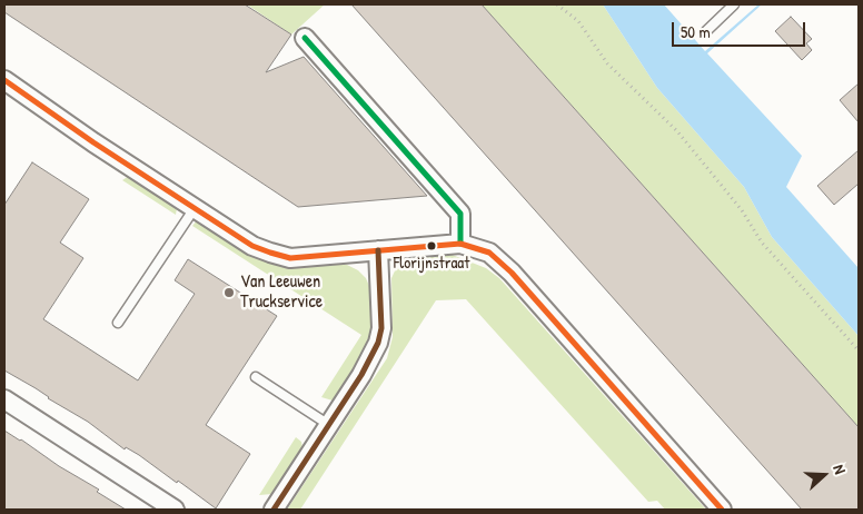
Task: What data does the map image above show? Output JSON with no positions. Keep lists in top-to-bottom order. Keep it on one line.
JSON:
{"places":["Florijnstraat","Van Leeuwen Truckservice"],"scale_bar":"50 m","north":"right"}
